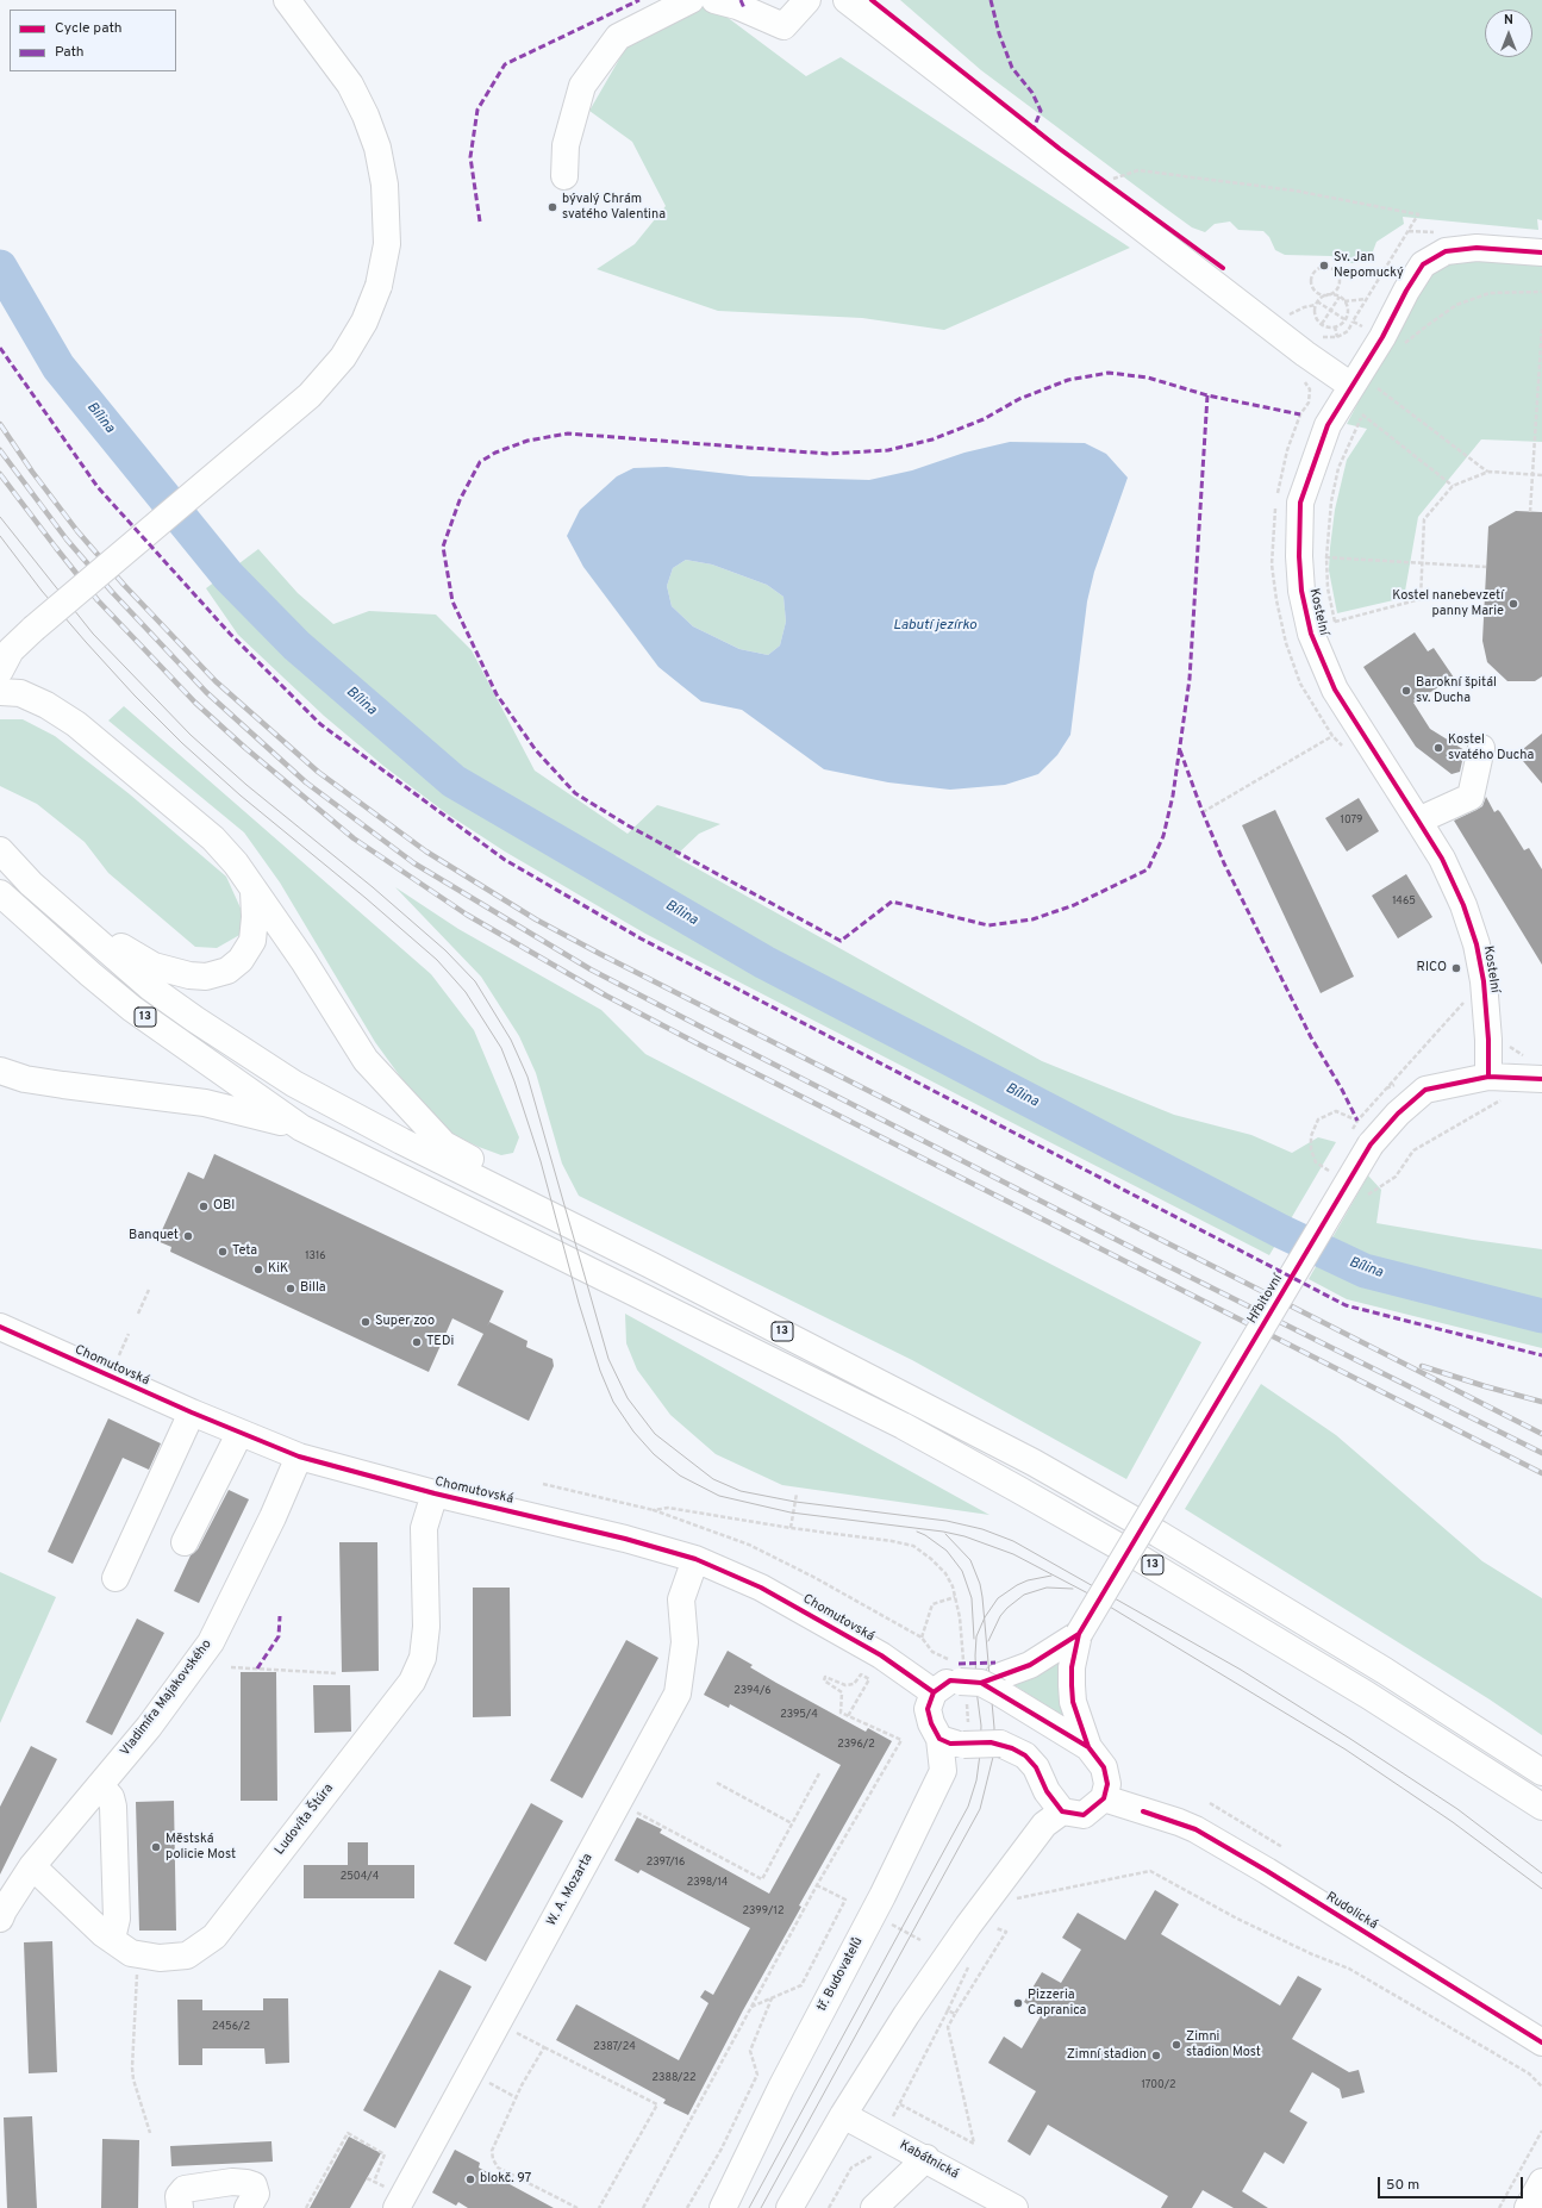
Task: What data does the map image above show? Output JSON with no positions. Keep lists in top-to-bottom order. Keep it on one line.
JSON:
{"streets":{"main road":["Kostelní","13","Hřbitovní","Chomutovská","Vladimíra Majakovského","Ludovíta Štúra","W. A. Mozarta","Rudolická","tř. Budovatelů","Kabátnická"]},"crossings":[["Kostelní","Hřbitovní"],["Chomutovská","Vladimíra Majakovského"],["Chomutovská","Ludovíta Štúra"],["Chomutovská","W. A. Mozarta"],["Vladimíra Majakovského","Ludovíta Štúra"]],"water":["Bílina","Labutí jezírko"],"places":["bývalý Chrám svatého Valentina","Sv. Jan Nepomucký","Kostel nanebevzetí panny Marie","Barokní špitál sv. Ducha","Kostel svatého Ducha","RICO","OBI","Banquet","Teta","KiK","Billa","Super zoo","TEDi","Městská policie Most","Pizzeria Capranica","Zimni stadion Most","Zimní stadion","blokč. 97"],"house_numbers":["1079","1465","1316","2394/6","2395/4","2396/2","2397/16","2504/4","2398/14","2399/12","2456/2","2387/24","2388/22","1700/2"],"legend":["Cycle path","Path"],"scale_bar":"50 m","north":"top"}
